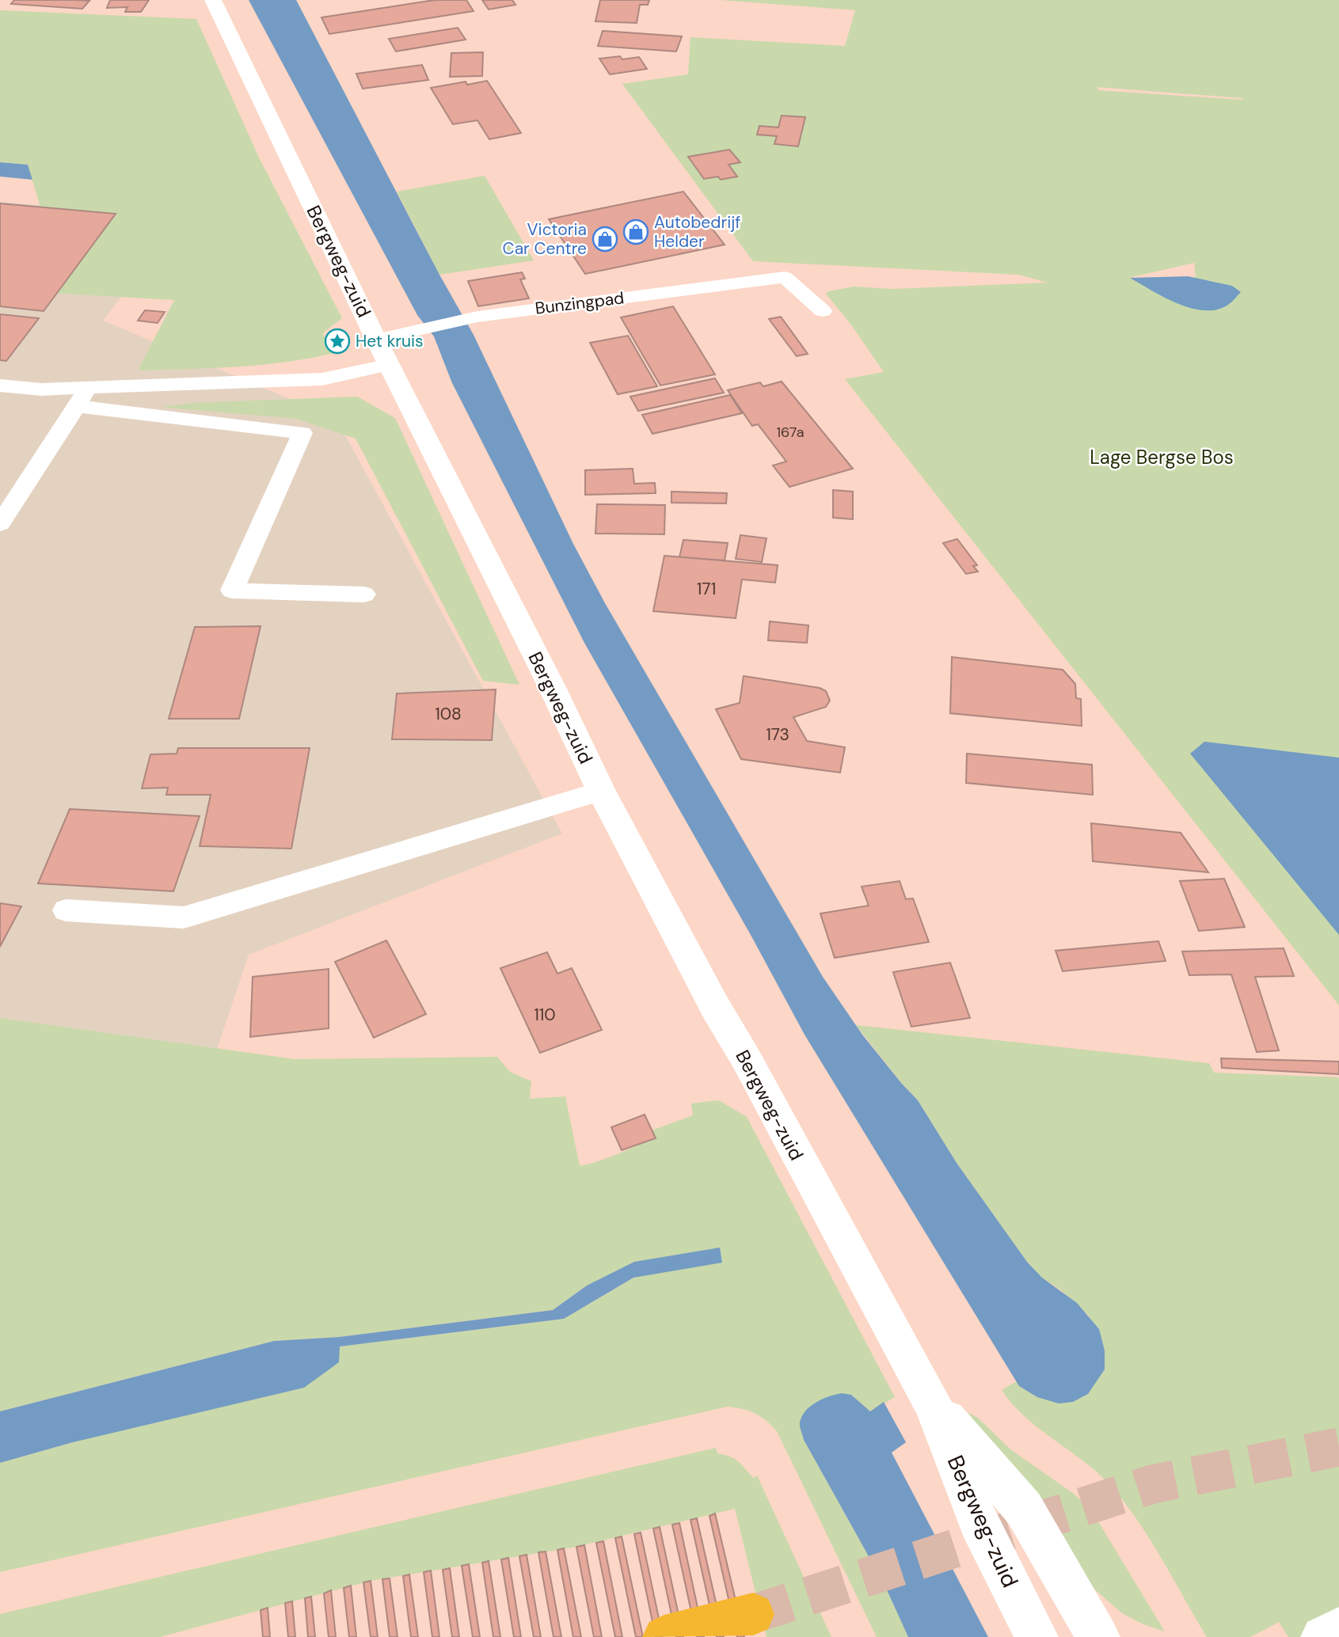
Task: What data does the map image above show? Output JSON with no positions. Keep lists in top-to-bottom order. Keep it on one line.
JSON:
{"streets":{"street":["Bergweg-zuid"],"lane":["Bunzingpad"]},"crossings":[["Bergweg-zuid","Bunzingpad"]],"parks":["Lage Bergse Bos"],"places":{"shop":["Autobedrijf Helder","Victoria Car Centre"],"place":["Het kruis"]},"house_numbers":["167a","171","108","173","110"]}
